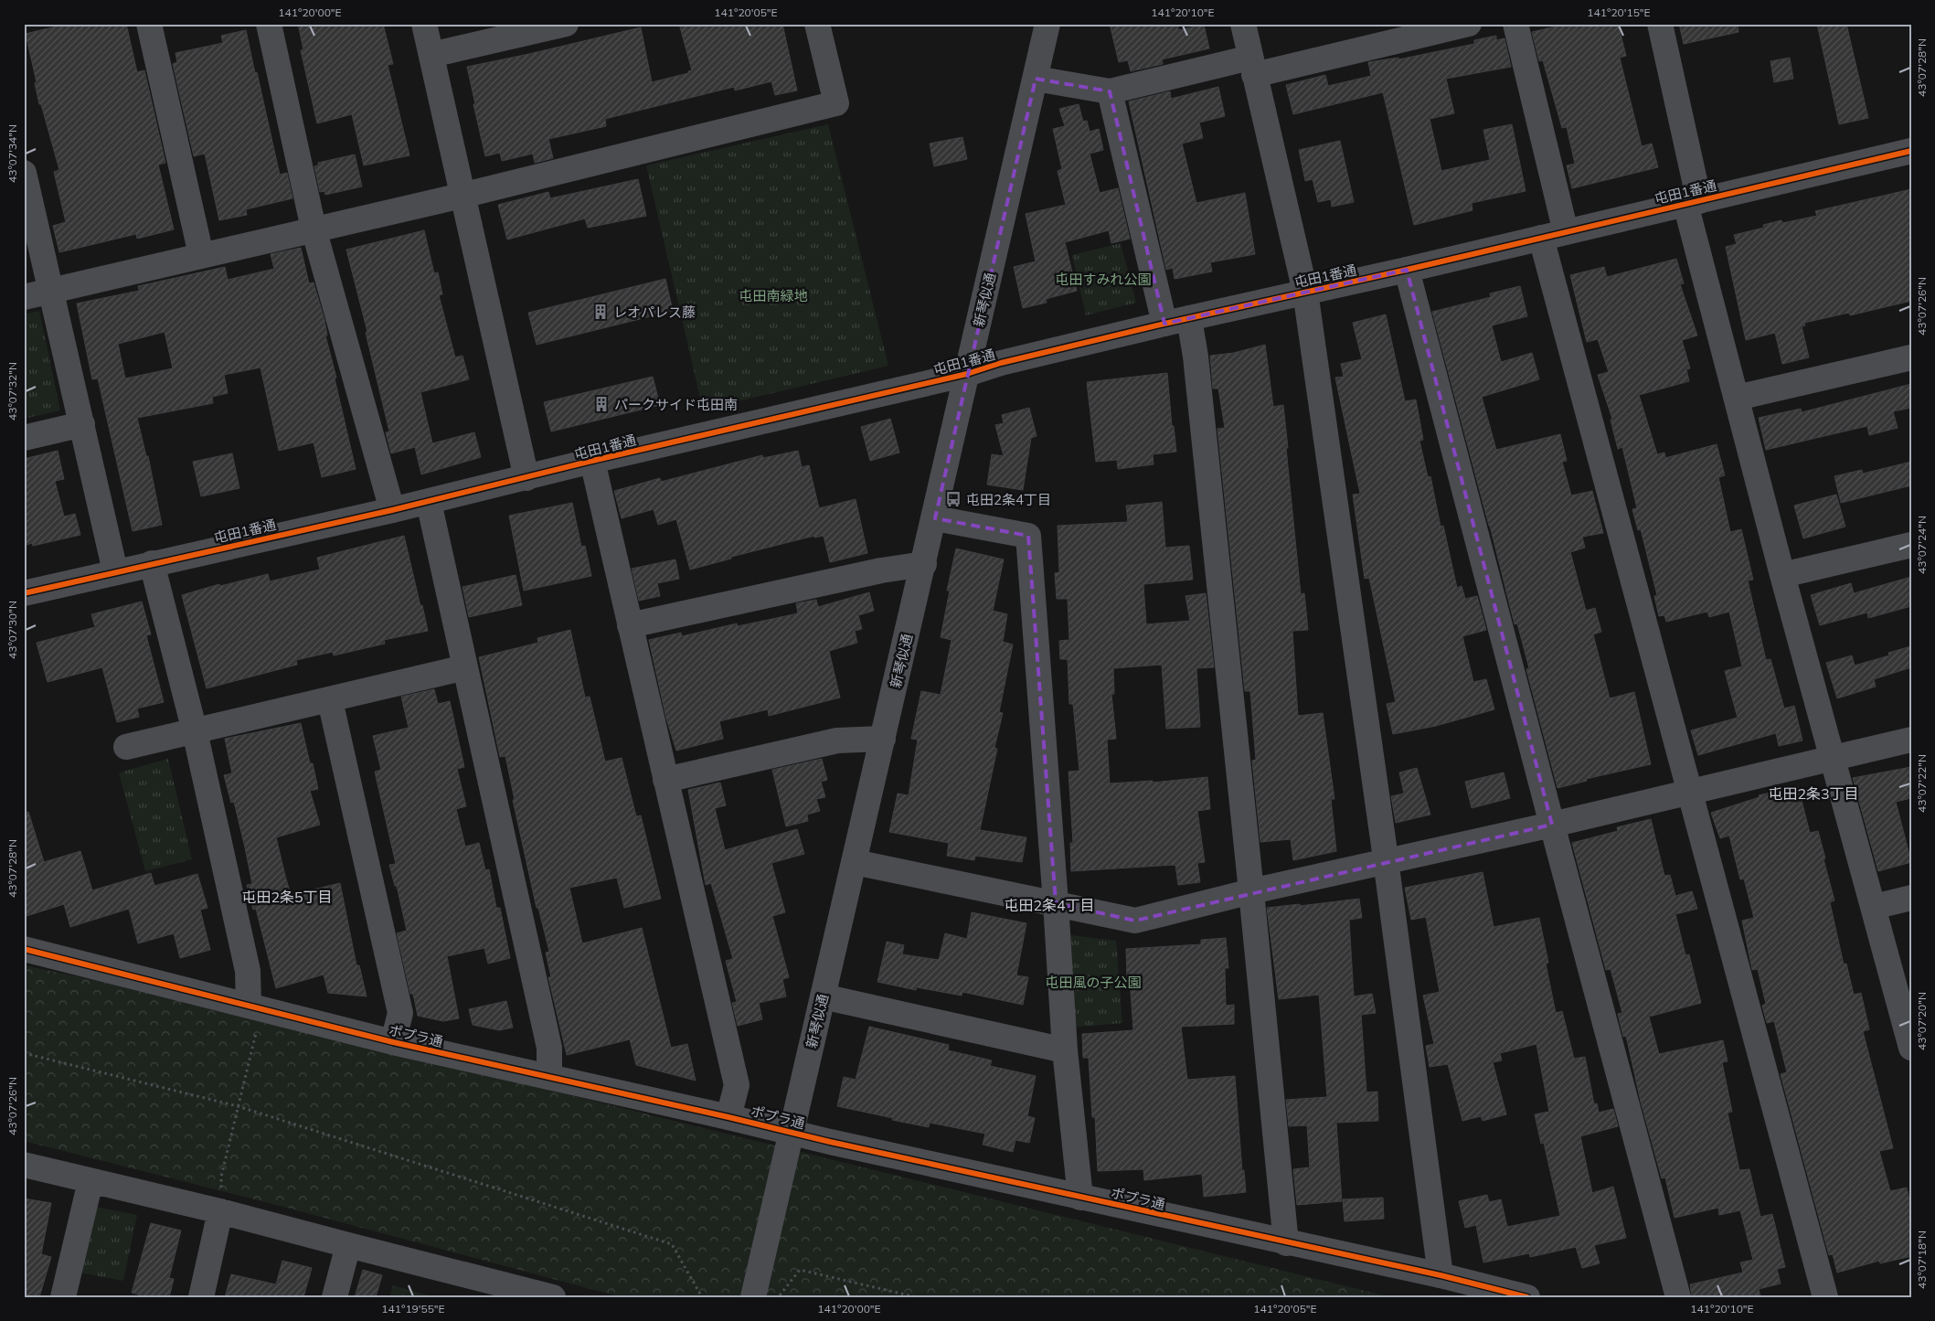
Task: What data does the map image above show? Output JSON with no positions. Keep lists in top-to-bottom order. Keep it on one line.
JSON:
{"streets":{"street":["屯田1番通","新琴似通","ポプラ通"]},"crossings":[["屯田1番通","新琴似通"],["新琴似通","ポプラ通"]],"districts":["屯田2条3丁目","屯田2条5丁目","屯田2条4丁目"],"parks":["屯田すみれ公園","屯田南緑地","屯田風の子公園"],"places":{"building":["レオパレス藤","パークサイド屯田南"],"bus stop":["屯田2条4丁目"]},"coordinates":["141°20'00\"E","141°20'05\"E","141°20'10\"E","141°20'15\"E","43°07'28\"N","43°07'34\"N","43°07'26\"N","43°07'32\"N","43°07'24\"N","43°07'30\"N","43°07'22\"N","43°07'20\"N","43°07'18\"N","141°19'55\"E"]}
